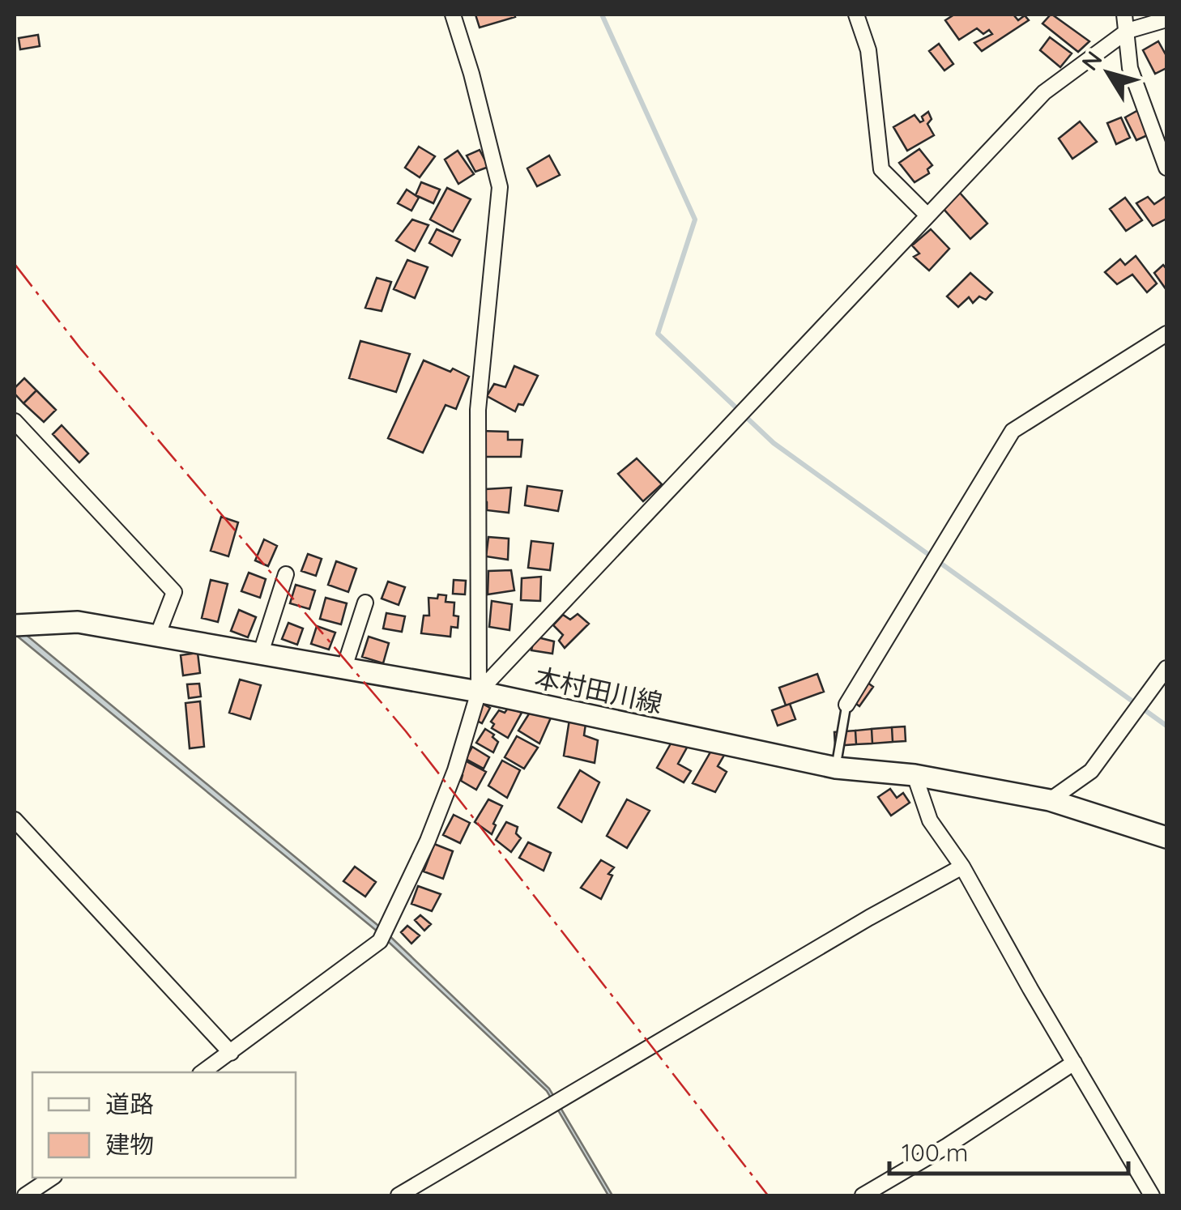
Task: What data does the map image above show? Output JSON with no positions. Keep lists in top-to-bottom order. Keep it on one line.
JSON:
{"streets":{"main road":["本村田川線"]},"legend":["道路","建物"],"scale_bar":"100 m","north":"top left"}
